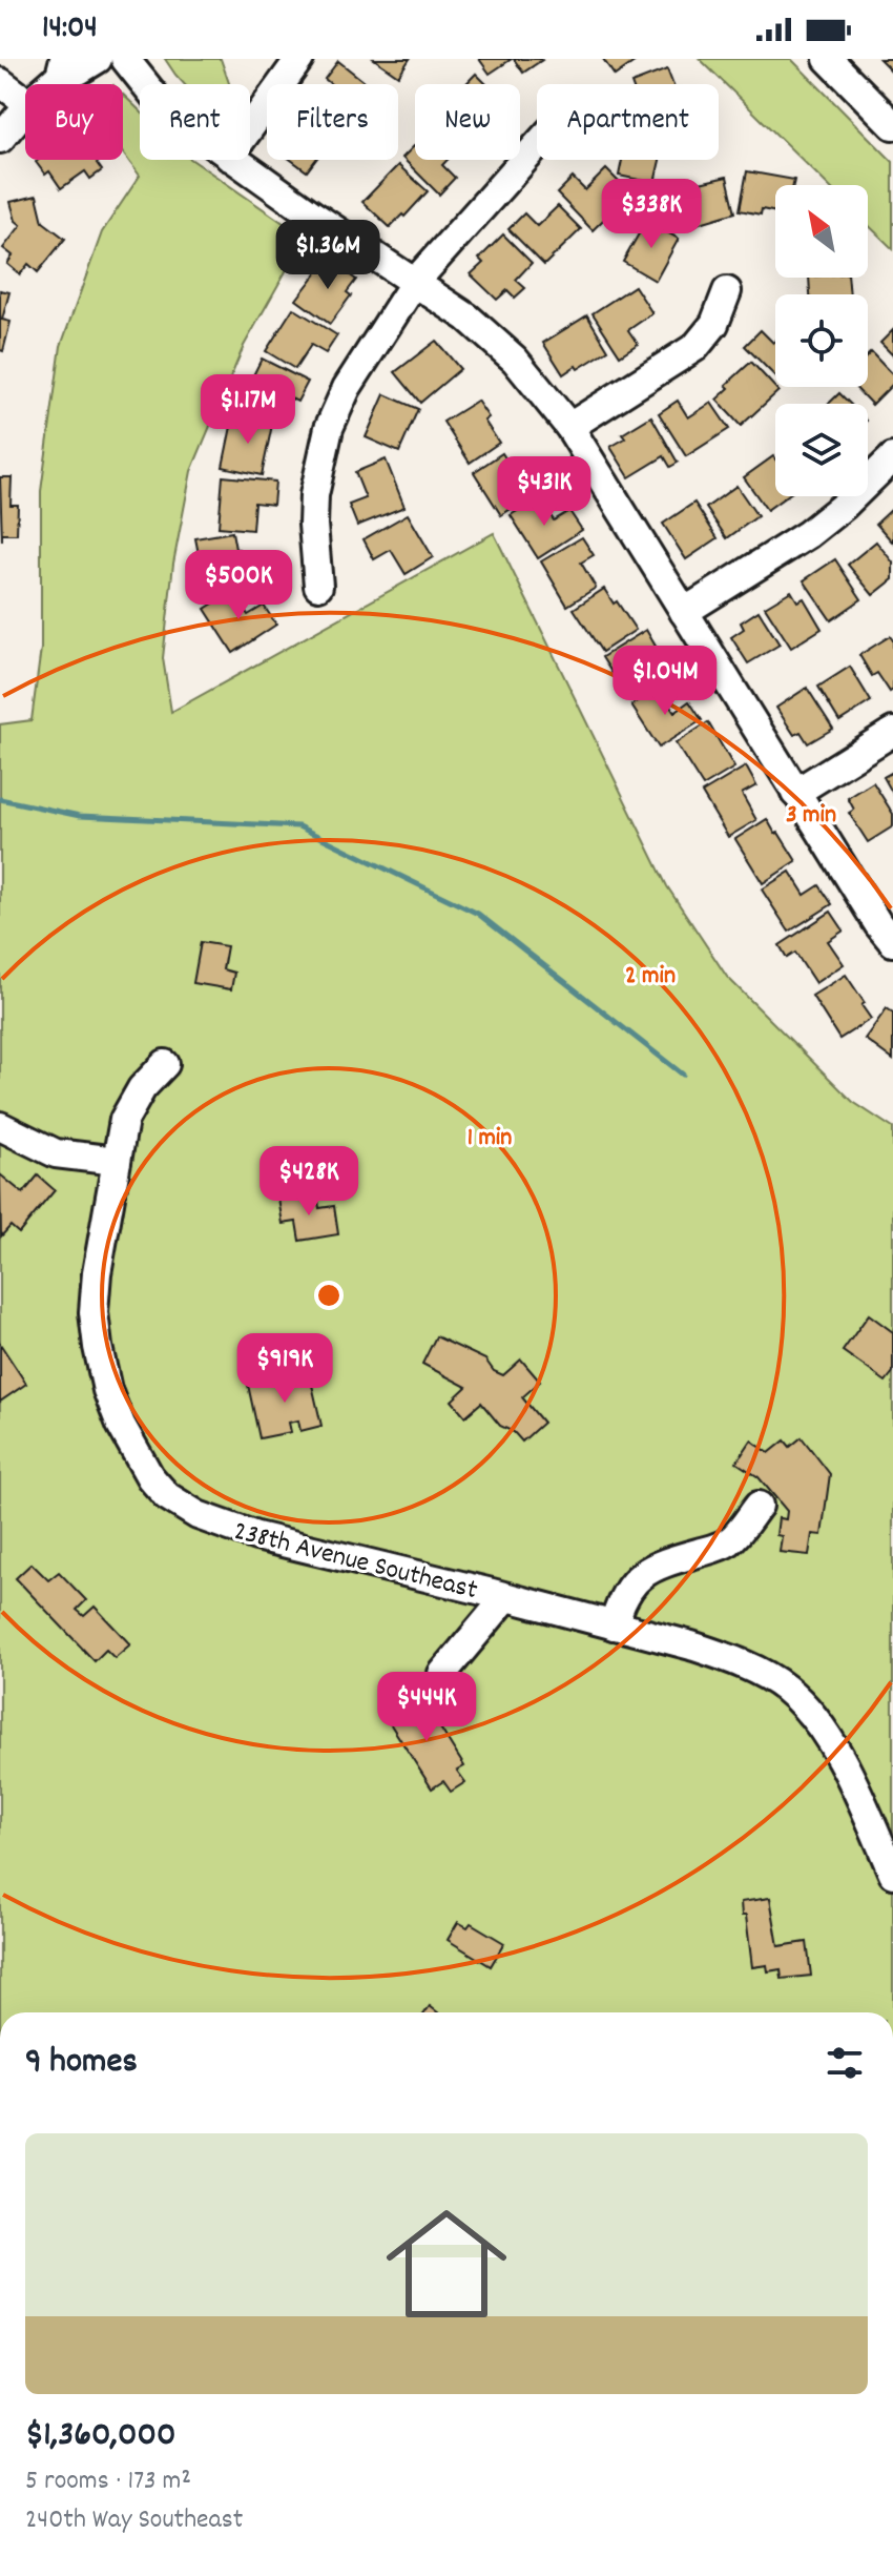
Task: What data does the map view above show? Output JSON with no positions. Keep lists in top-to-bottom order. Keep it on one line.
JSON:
{"streets":{"street":["238th Avenue Southeast"]},"north":"top left","page":{"status":"14:04","chip":["Buy","Rent","Filters","New","Apartment"],"price":["$338K","$1.36M","$1.17M","$431K","$500K","$1.04M","$428K","$919K","$444K"],"heading":"9 homes","list":[{"name":"$1,360,000","note":"5 rooms · 173 m² · 240th Way Southeast"}]},"rings":["3 min","2 min","1 min"]}
